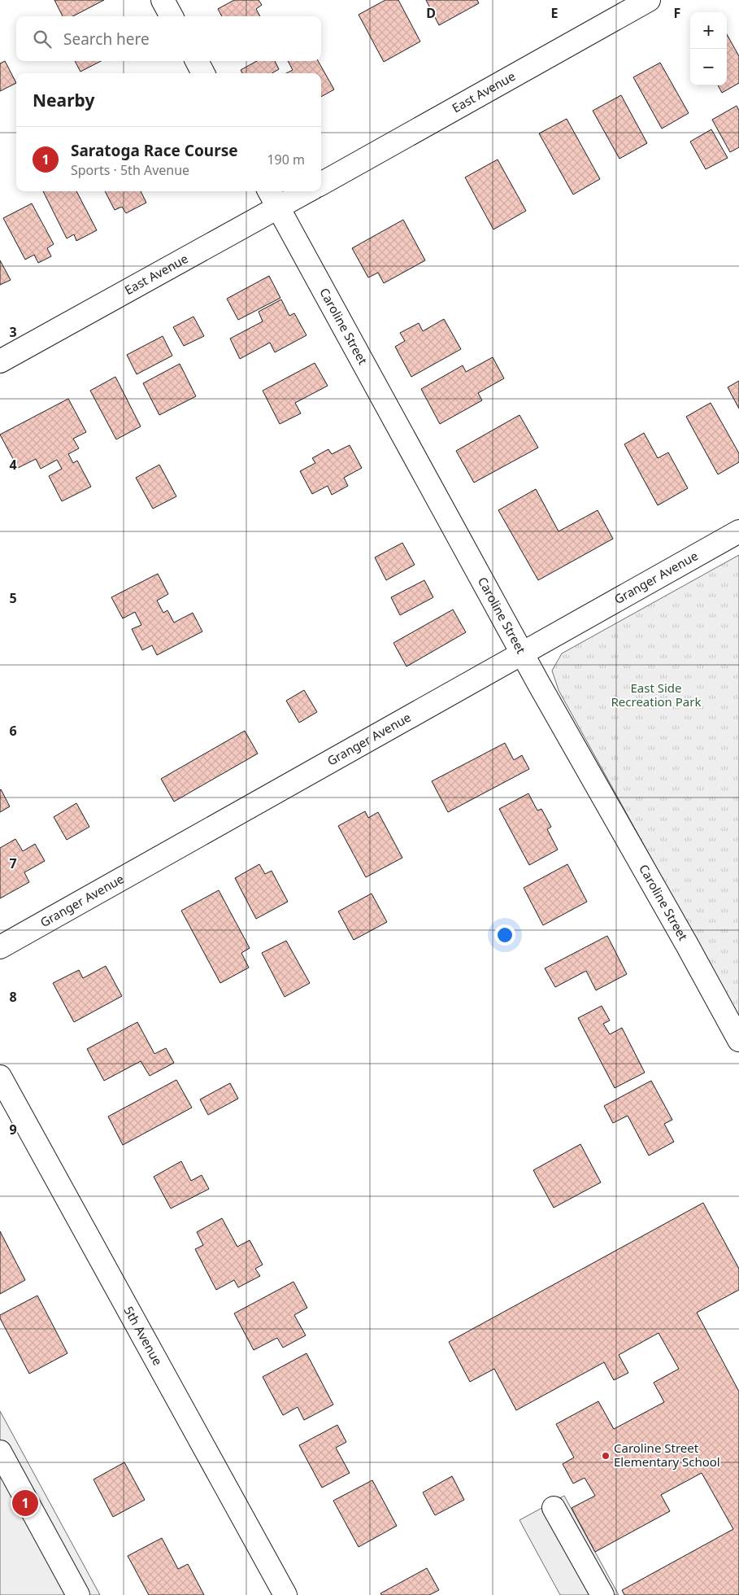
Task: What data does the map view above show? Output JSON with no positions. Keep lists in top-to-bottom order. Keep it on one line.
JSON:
{"streets":{"street":["East Avenue","Caroline Street","Granger Avenue","5th Avenue"]},"crossings":[["East Avenue","Caroline Street"],["Caroline Street","Granger Avenue"]],"parks":["East Side Recreation Park"],"places":["Caroline Street Elementary School"],"page":{"map_buttons":["+","−"],"search":"Search here","heading":"Nearby","list":[{"mark":"1","name":"Saratoga Race Course","note":"Sports · 5th Avenue","value":"190 m"}],"pins":"1"},"grid":{"columns":["D","E","F"],"rows":["3","4","5","6","7","8","9"]}}
